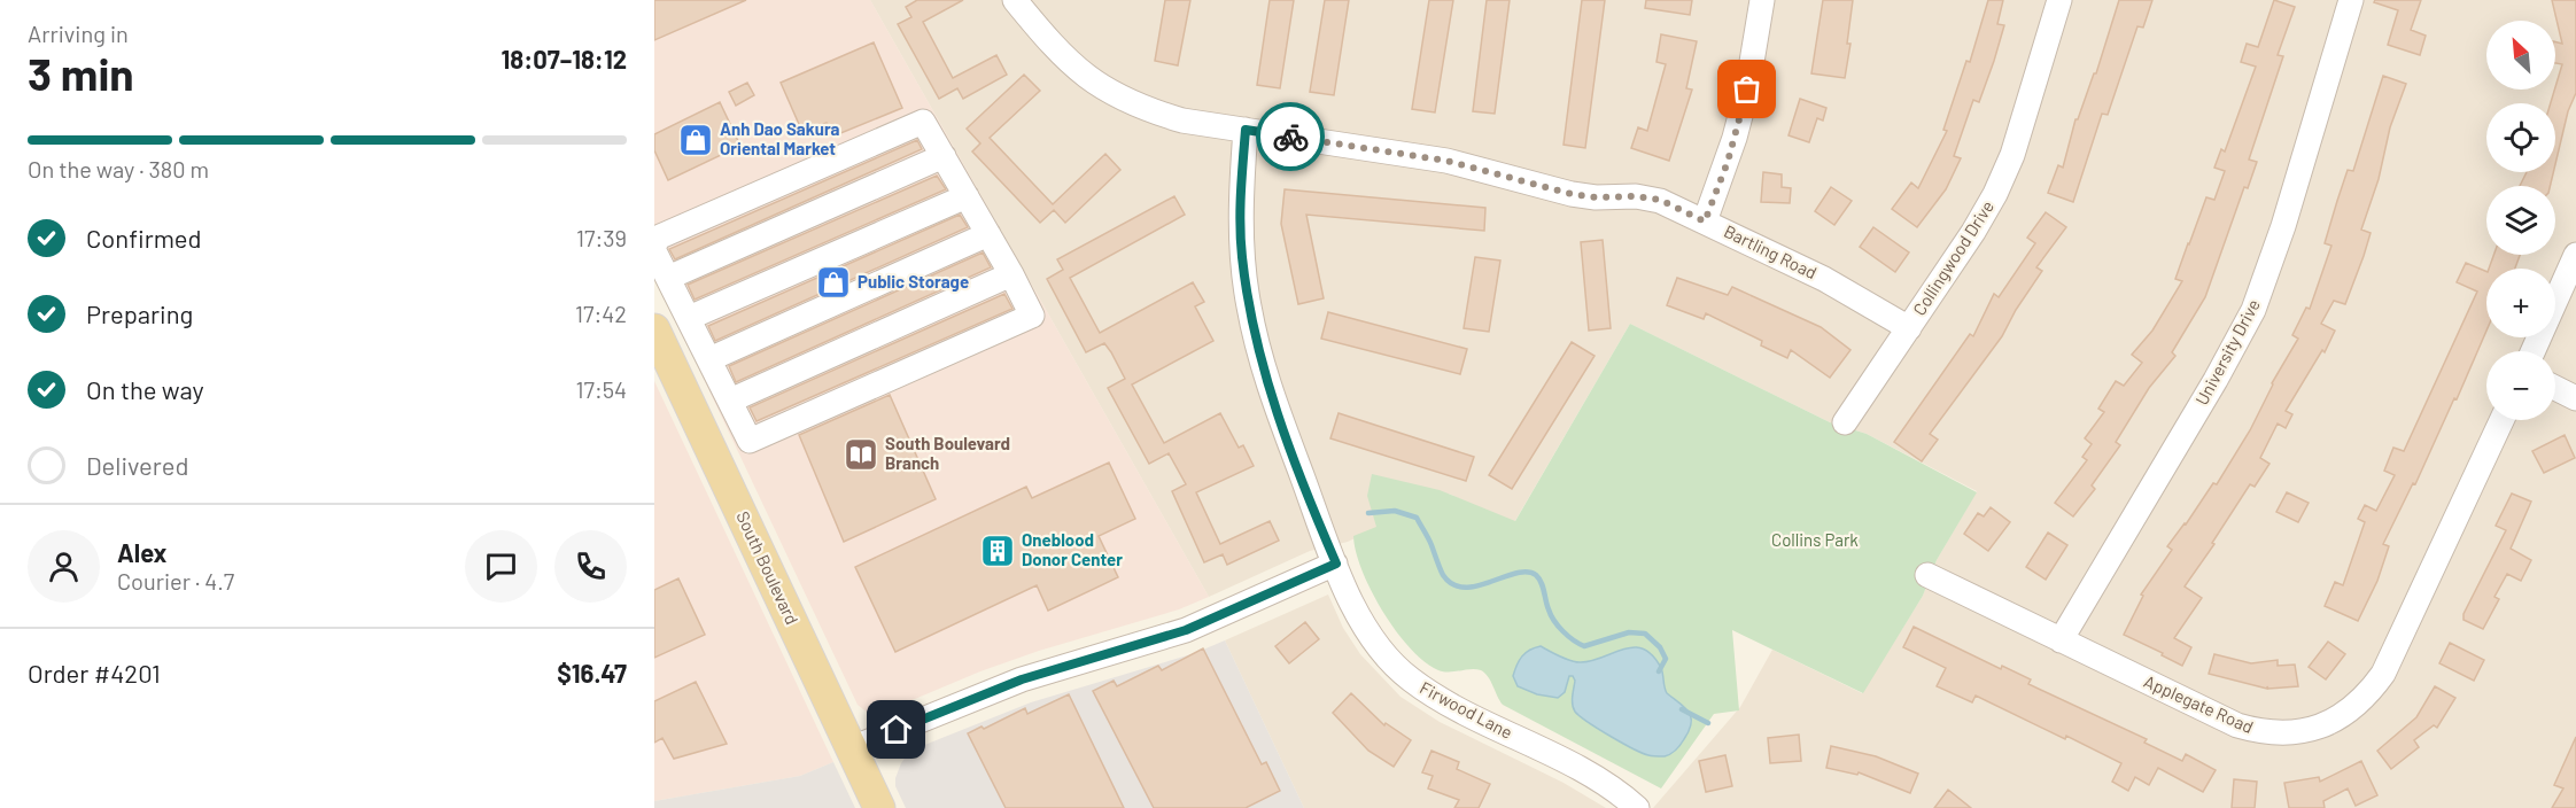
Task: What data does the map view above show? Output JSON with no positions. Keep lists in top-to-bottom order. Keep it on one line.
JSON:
{"streets":{"main road":["South Boulevard"],"street":["Bartling Road","Collingwood Drive","University Drive","Applegate Road","Firwood Lane"]},"crossings":[["Bartling Road","Collingwood Drive"],["Bartling Road","Firwood Lane"],["University Drive","Applegate Road"]],"parks":["Collins Park"],"places":{"shop":["Anh Dao Sakura Oriental Market","Public Storage"],"library":["South Boulevard Branch"],"building":["Oneblood Donor Center"]},"north":"top left","page":{"heading":["3 min","Arriving in","18:07–18:12"],"panel":["Alex","Courier · 4.7","Order #4201","$16.47"],"map_buttons":["+","−"],"bar":"On the way · 380 m","list":[["Confirmed","17:39"],["Preparing","17:42"],["On the way","17:54"],"Delivered"]}}
